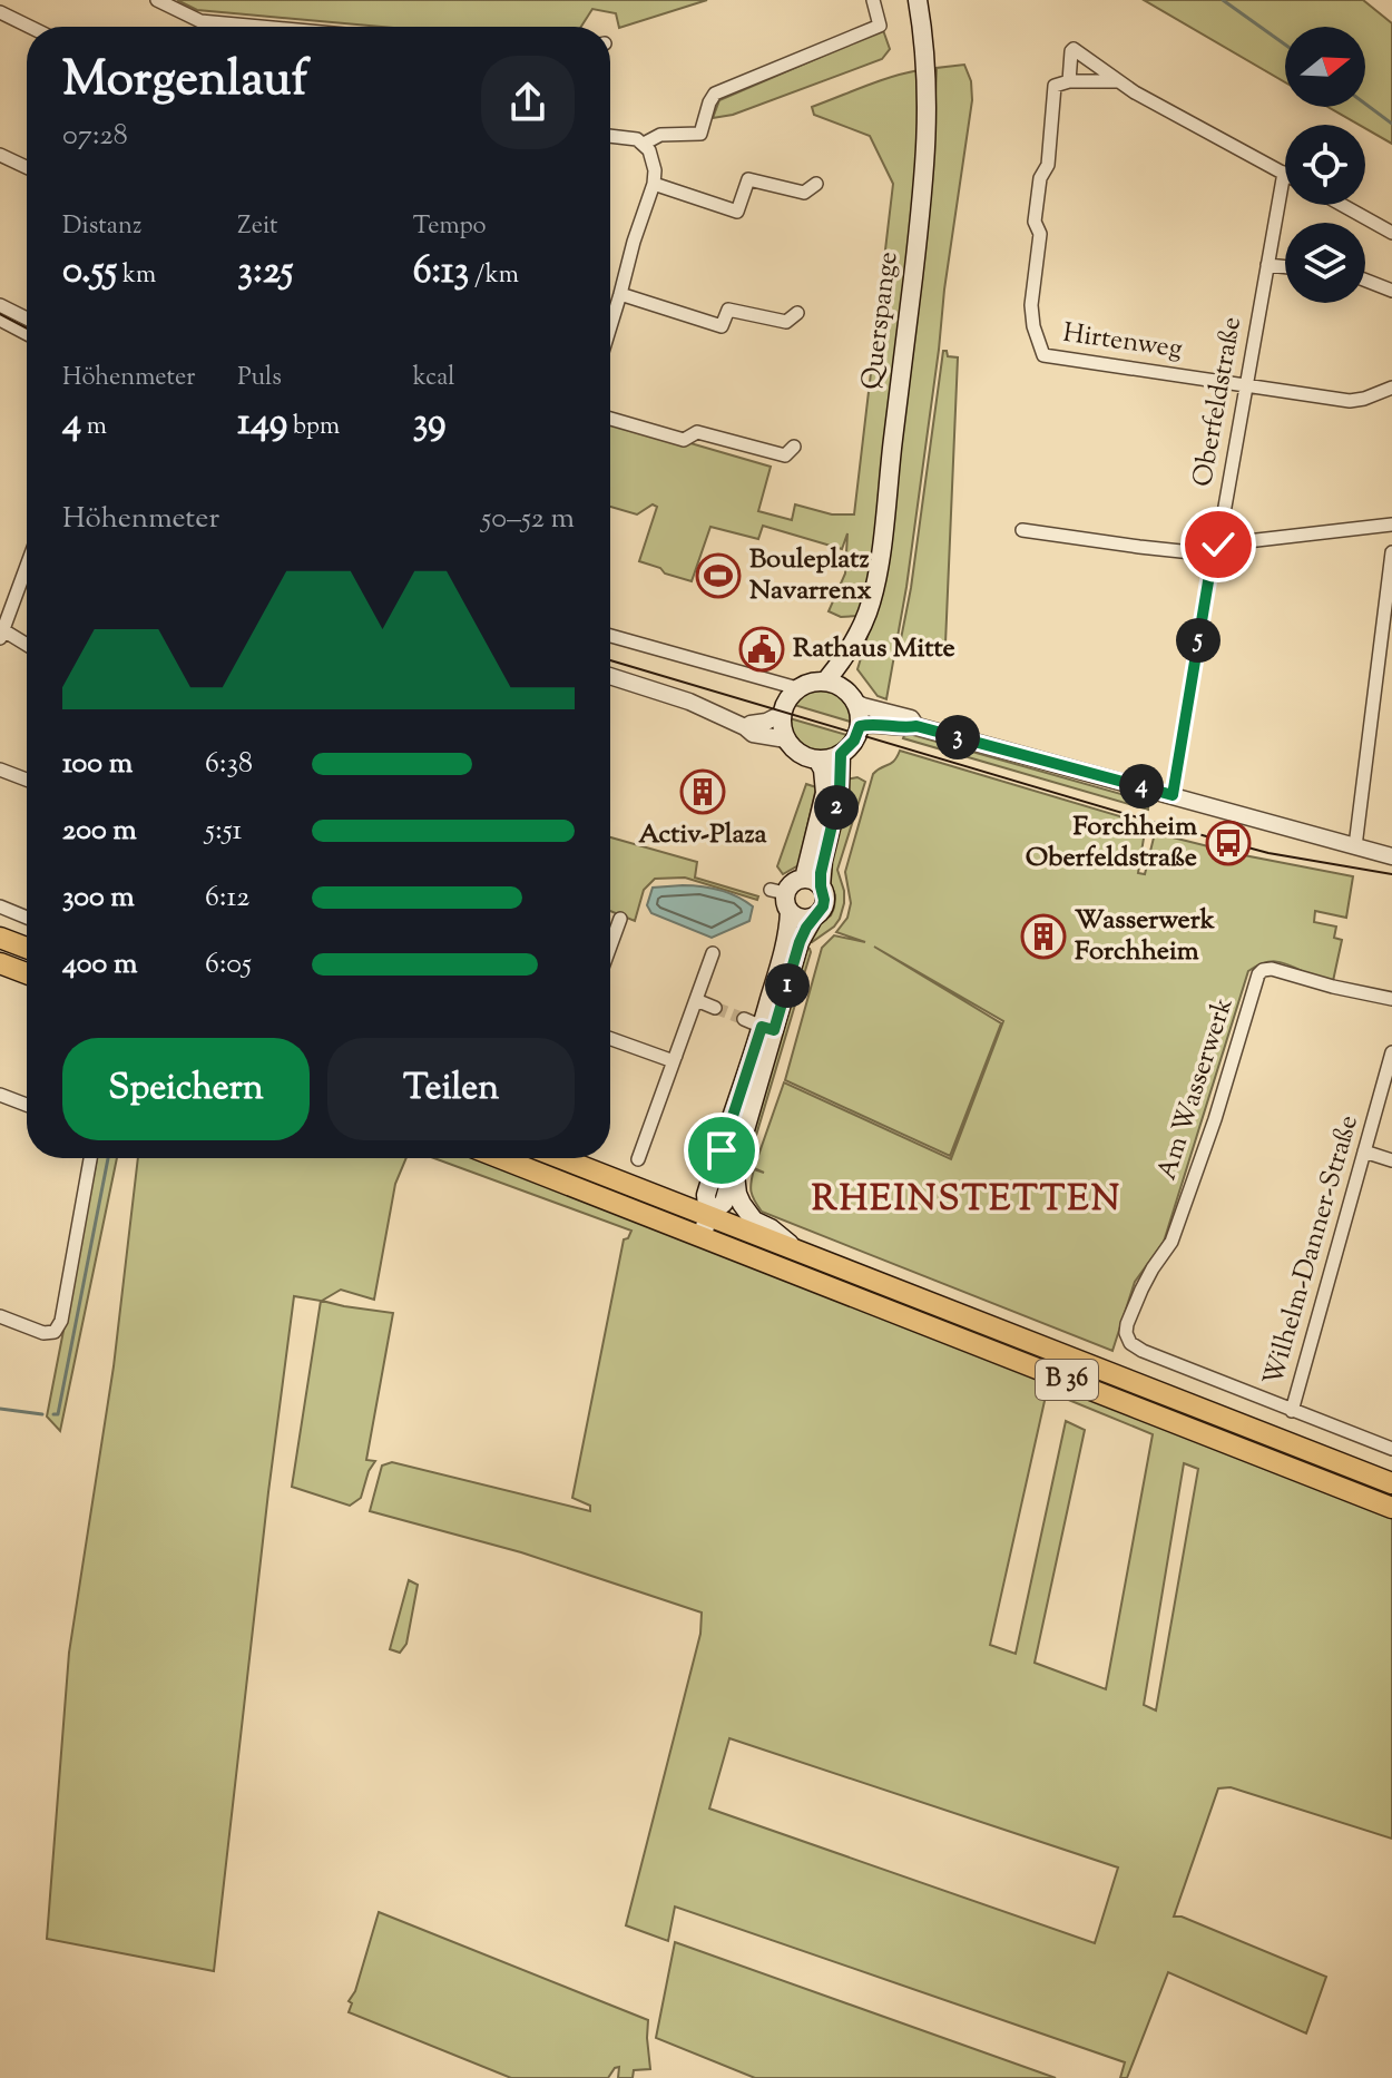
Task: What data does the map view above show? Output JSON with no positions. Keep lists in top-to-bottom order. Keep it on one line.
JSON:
{"streets":{"main road":["Querspange","B 36"],"street":["Hirtenweg","Oberfeldstraße","Am Wasserwerk","Wilhelm-Danner-Straße"]},"crossings":[["Hirtenweg","Oberfeldstraße"],["Am Wasserwerk","Wilhelm-Danner-Straße"]],"districts":["RHEINSTETTEN"],"places":{"sports":["Bouleplatz Navarrenx"],"public building":["Rathaus Mitte"],"building":["Activ-Plaza","Wasserwerk Forchheim"],"bus stop":["Forchheim Oberfeldstraße"]},"north":"right","page":{"heading":["Morgenlauf","07:28"],"stats":[["Distanz","0.55 km"],["Zeit","3:25"],["Tempo","6:13 /km"],["Höhenmeter","4 m"],["Puls","149 bpm"],["kcal","39"]],"chart":["Höhenmeter","50–52 m"],"pins":["5","3","4","2","1"],"list":[{"name":"100 m","note":"6:38"},{"name":"200 m","note":"5:51"},{"name":"300 m","note":"6:12"},{"name":"400 m","note":"6:05"}],"buttons":["Speichern","Teilen"]}}
